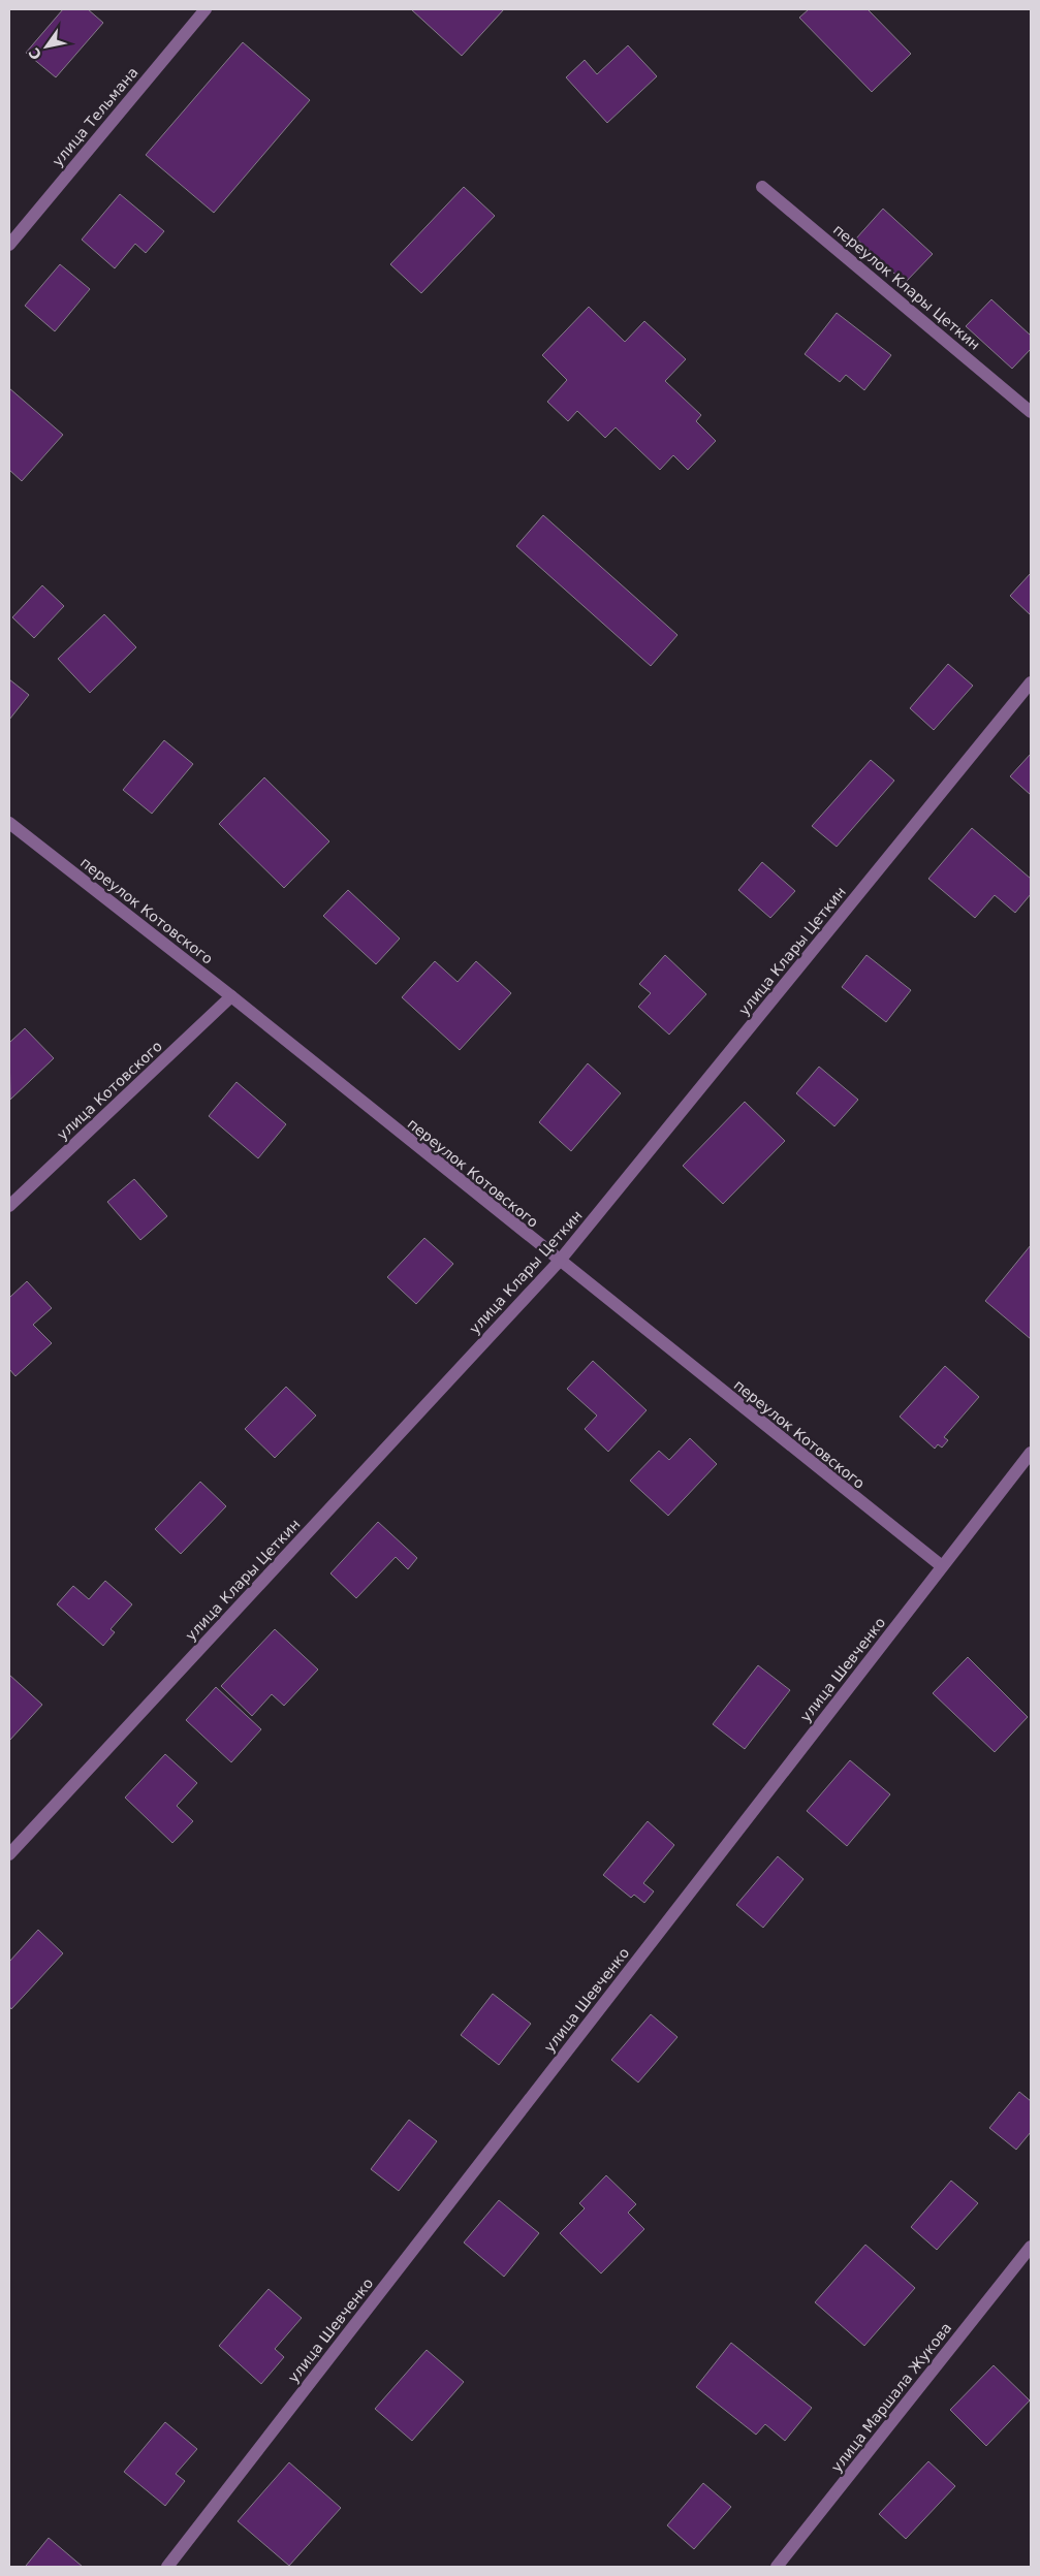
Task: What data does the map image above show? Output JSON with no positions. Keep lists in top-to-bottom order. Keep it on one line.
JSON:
{"streets":{"street":["улица Тельмана","переулок Клары Цеткин","переулок Котовского","улица Клары Цеткин","улица Котовского","улица Шевченко","улица Маршала Жукова"]},"crossings":[["переулок Котовского","улица Клары Цеткин"],["переулок Котовского","улица Котовского"],["переулок Котовского","улица Шевченко"]],"north":"bottom left"}
